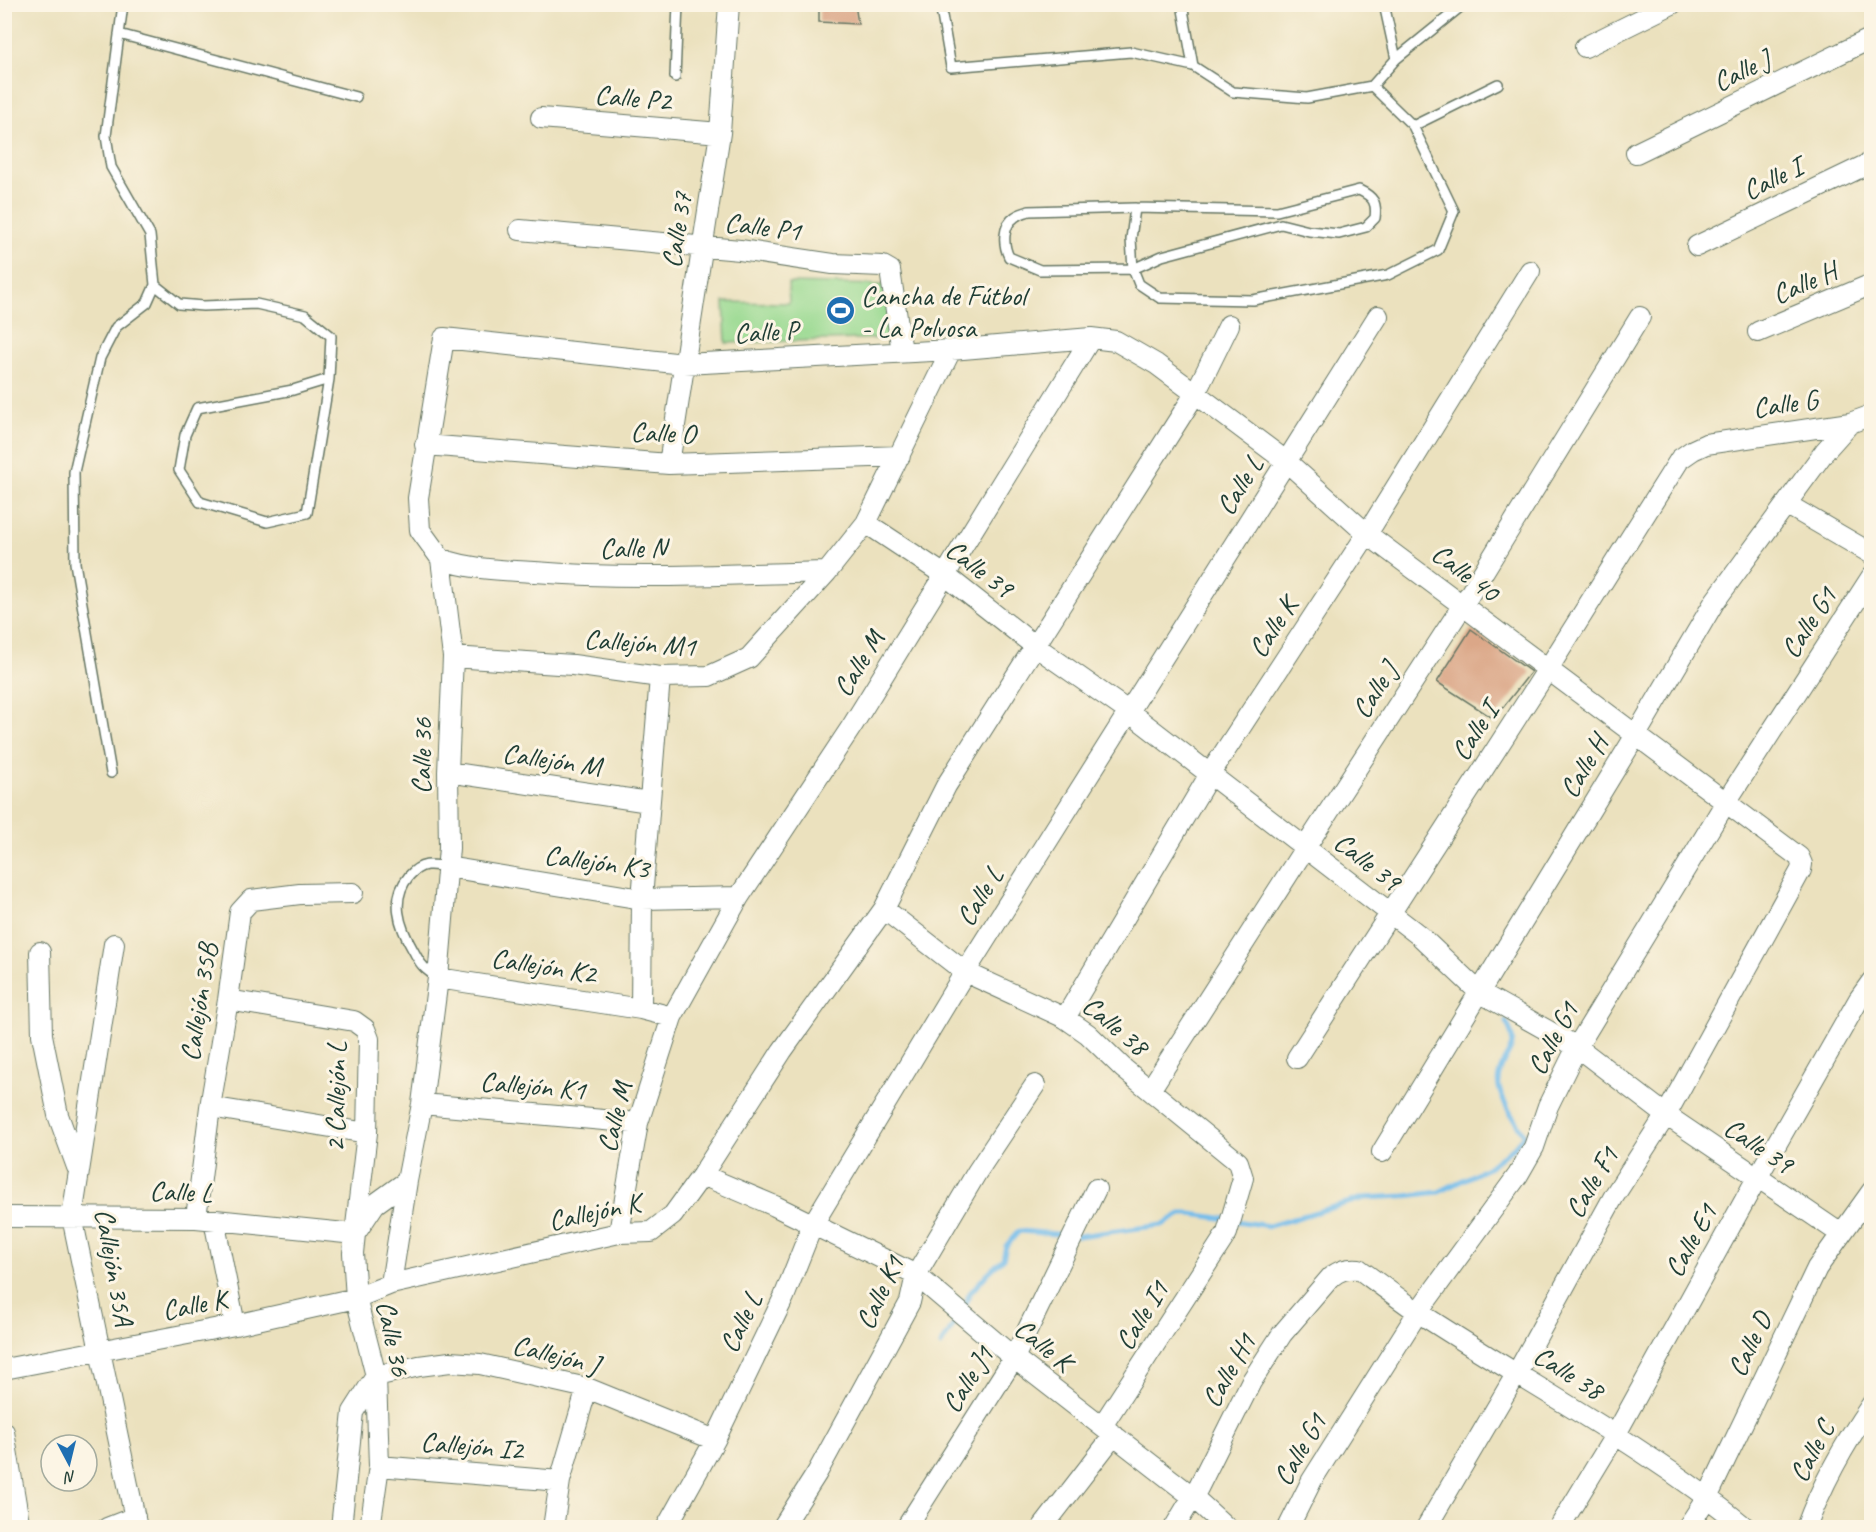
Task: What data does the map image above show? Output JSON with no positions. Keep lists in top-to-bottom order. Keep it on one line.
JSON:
{"streets":{"street":["Calle J","Calle P2","Calle I","Calle P1","Calle 37","Calle H","Calle P","Calle G","Calle O","Calle L","Calle N","Calle 39","Calle 40","Calle G1","Calle K","Callejón M1","Calle M","Calle 36","Callejón M","Callejón K3","Callejón K2","Callejón 35B","Calle 38","Callejón K1","2 Callejón L","Calle F1","Callejón K","Calle E1","Callejón 35A","Calle K1","Calle I1","Calle D","Callejón J","Calle H1","Calle J1","Callejón I2","Calle C"]},"crossings":[["Calle J","Calle 39"],["Calle J","Calle 40"],["Calle J","Calle 38"],["Calle P2","Calle 37"],["Calle I","Calle G"],["Calle I","Calle 39"],["Calle I","Calle 40"],["Calle P1","Calle 37"],["Calle P1","Calle P"],["Calle 37","Calle P"],["Calle 37","Calle O"],["Calle H","Calle G"],["Calle H","Calle 39"],["Calle H","Calle 40"],["Calle P","Calle 40"],["Calle P","Callejón M1"],["Calle P","Calle M"],["Calle P","Calle 36"],["Calle O","Callejón M1"],["Calle O","Calle 36"],["Calle L","Calle 39"],["Calle L","Calle 40"],["Calle L","Calle K"],["Calle L","Calle 36"],["Calle L","Callejón 35B"],["Calle L","Calle 38"],["Calle L","2 Callejón L"],["Calle L","Callejón 35A"],["Calle L","Callejón J"],["Calle N","Callejón M1"],["Calle N","Calle 36"],["Calle 39","Calle G1"],["Calle 39","Calle K"],["Calle 39","Callejón M1"],["Calle 39","Calle M"],["Calle 39","Calle F1"],["Calle 39","Callejón K"],["Calle 39","Calle E1"],["Calle 39","Calle D"],["Calle 40","Calle G1"],["Calle 40","Calle K"],["Calle 40","Calle M"],["Calle 40","Calle F1"],["Calle 40","Callejón K"],["Calle G1","Calle 38"],["Calle K","Calle 36"],["Calle K","Callejón 35B"],["Calle K","Calle 38"],["Calle K","Callejón K"],["Calle K","Callejón 35A"],["Calle K","Calle K1"],["Calle K","Calle I1"],["Calle K","Calle H1"],["Calle K","Calle J1"],["Callejón M1","Calle 36"],["Calle M","Callejón K3"],["Calle M","Callejón K1"],["Calle M","Callejón K"],["Calle 36","Callejón M"],["Calle 36","Callejón K3"],["Calle 36","Callejón K2"],["Calle 36","Callejón K1"],["Calle 36","2 Callejón L"],["Calle 36","Callejón K"],["Calle 36","Callejón J"],["Calle 36","Callejón I2"],["Callejón 35B","2 Callejón L"],["Calle 38","Calle F1"],["Calle 38","Callejón K"],["Calle 38","Calle E1"],["Calle 38","Calle I1"],["Calle 38","Calle D"],["Calle 38","Calle H1"]],"places":{"sports":["Cancha de Fútbol - La Polvosa"]},"north":"bottom"}
